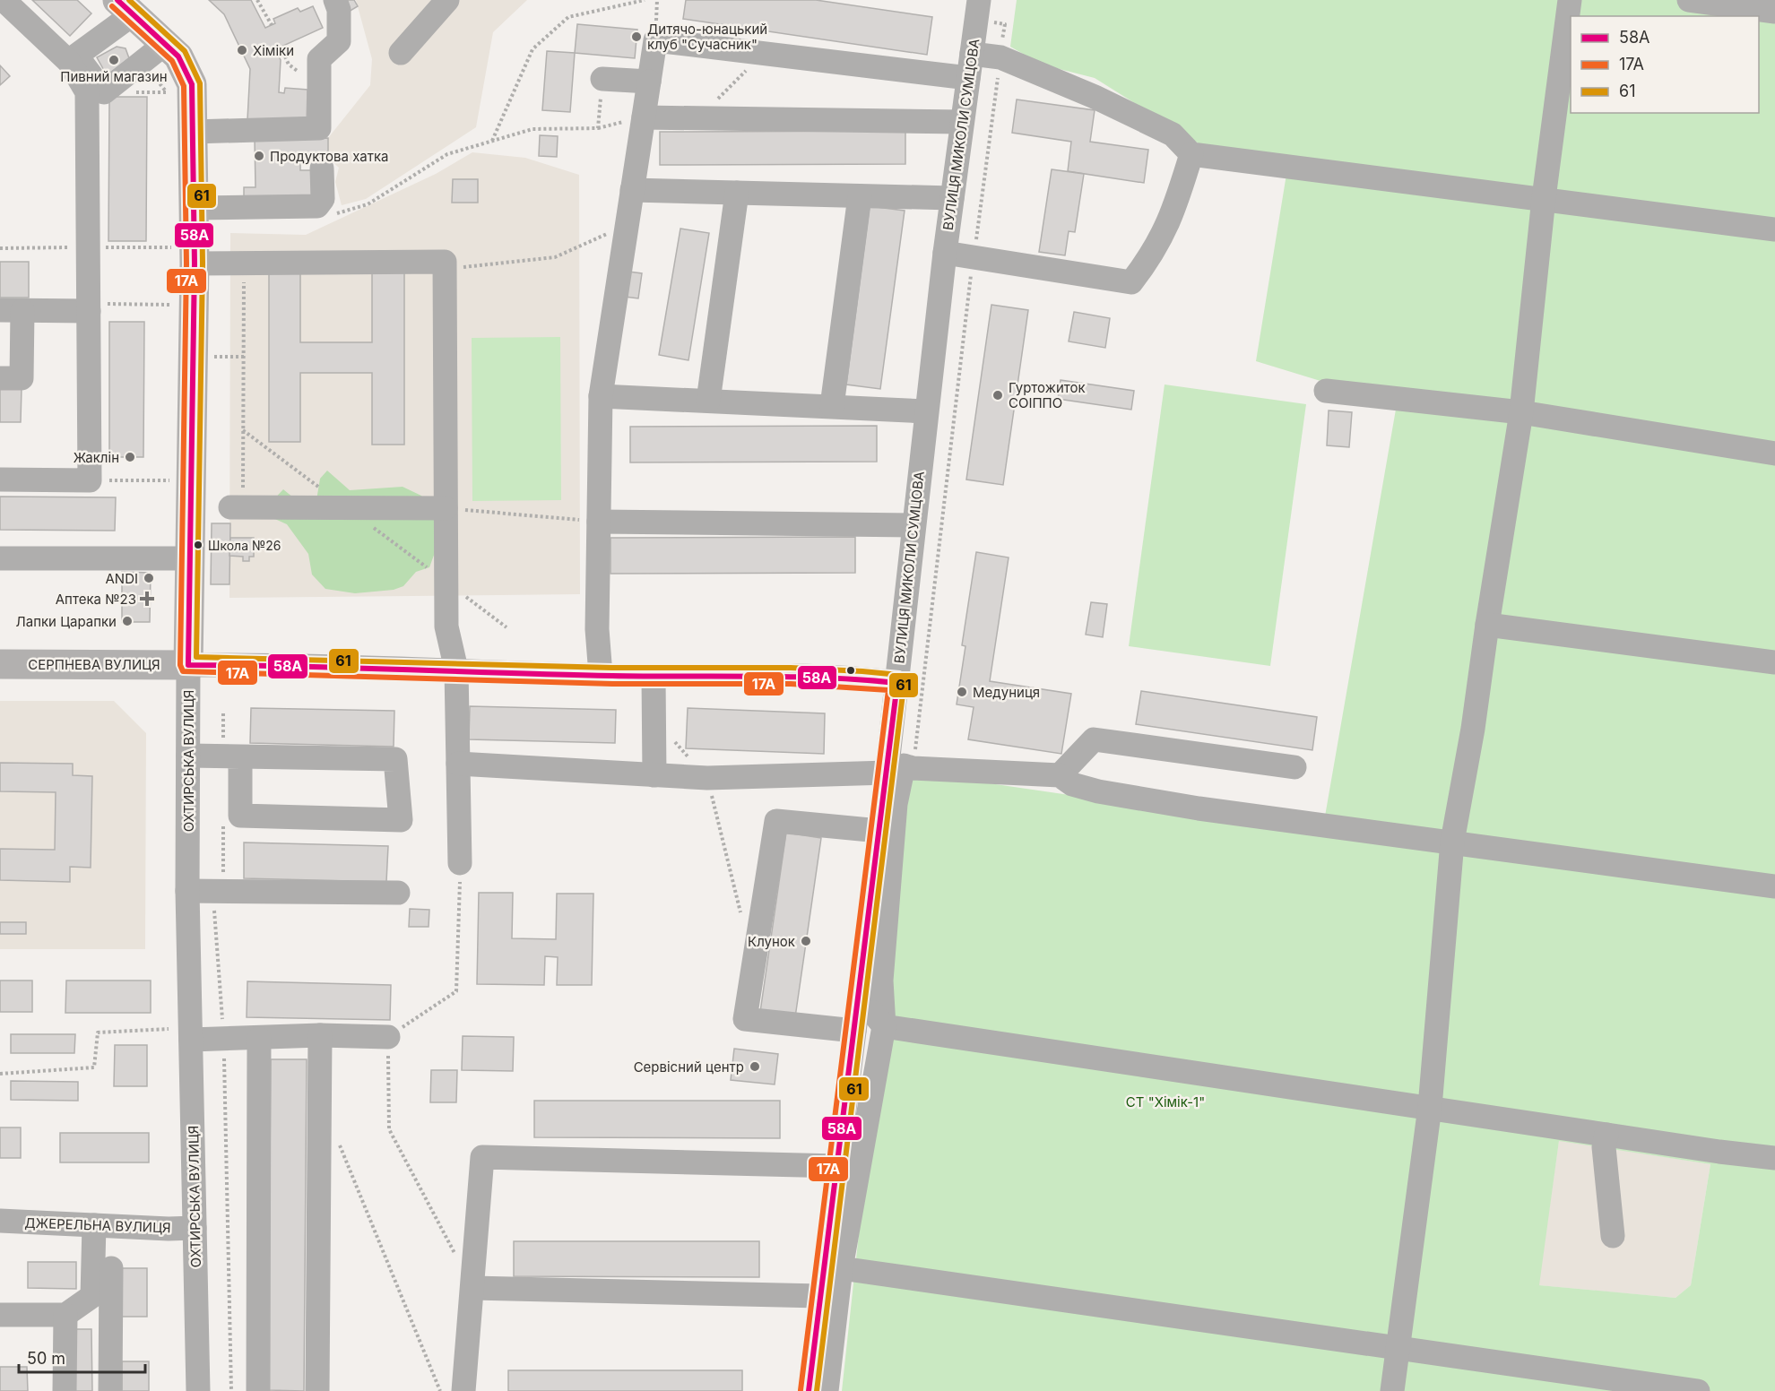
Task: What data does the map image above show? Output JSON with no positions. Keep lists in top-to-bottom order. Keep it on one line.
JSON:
{"streets":{"main road":["СЕРПНЕВА ВУЛИЦЯ","ОХТИРСЬКА ВУЛИЦЯ"],"street":["ВУЛИЦЯ МИКОЛИ СУМЦОВА","ДЖЕРЕЛЬНА ВУЛИЦЯ"]},"crossings":[["ВУЛИЦЯ МИКОЛИ СУМЦОВА","СЕРПНЕВА ВУЛИЦЯ"],["СЕРПНЕВА ВУЛИЦЯ","ОХТИРСЬКА ВУЛИЦЯ"],["ОХТИРСЬКА ВУЛИЦЯ","ДЖЕРЕЛЬНА ВУЛИЦЯ"]],"parks":["СТ \"Хімік-1\""],"places":{"other":["Дитячо-юнацький клуб \"Сучасник\"","Хіміки","Пивний магазин","Продуктова хатка","Гуртожиток СОІППО","Жаклін","Школа №26","ANDI","Лапки Царапки","Медуниця","Клунок","Сервісний центр"],"health":["Аптека №23"]},"lines":["transit line 58А","transit line 61","transit line 17А"],"legend":["58А","17А","61"],"scale_bar":"50 m"}
